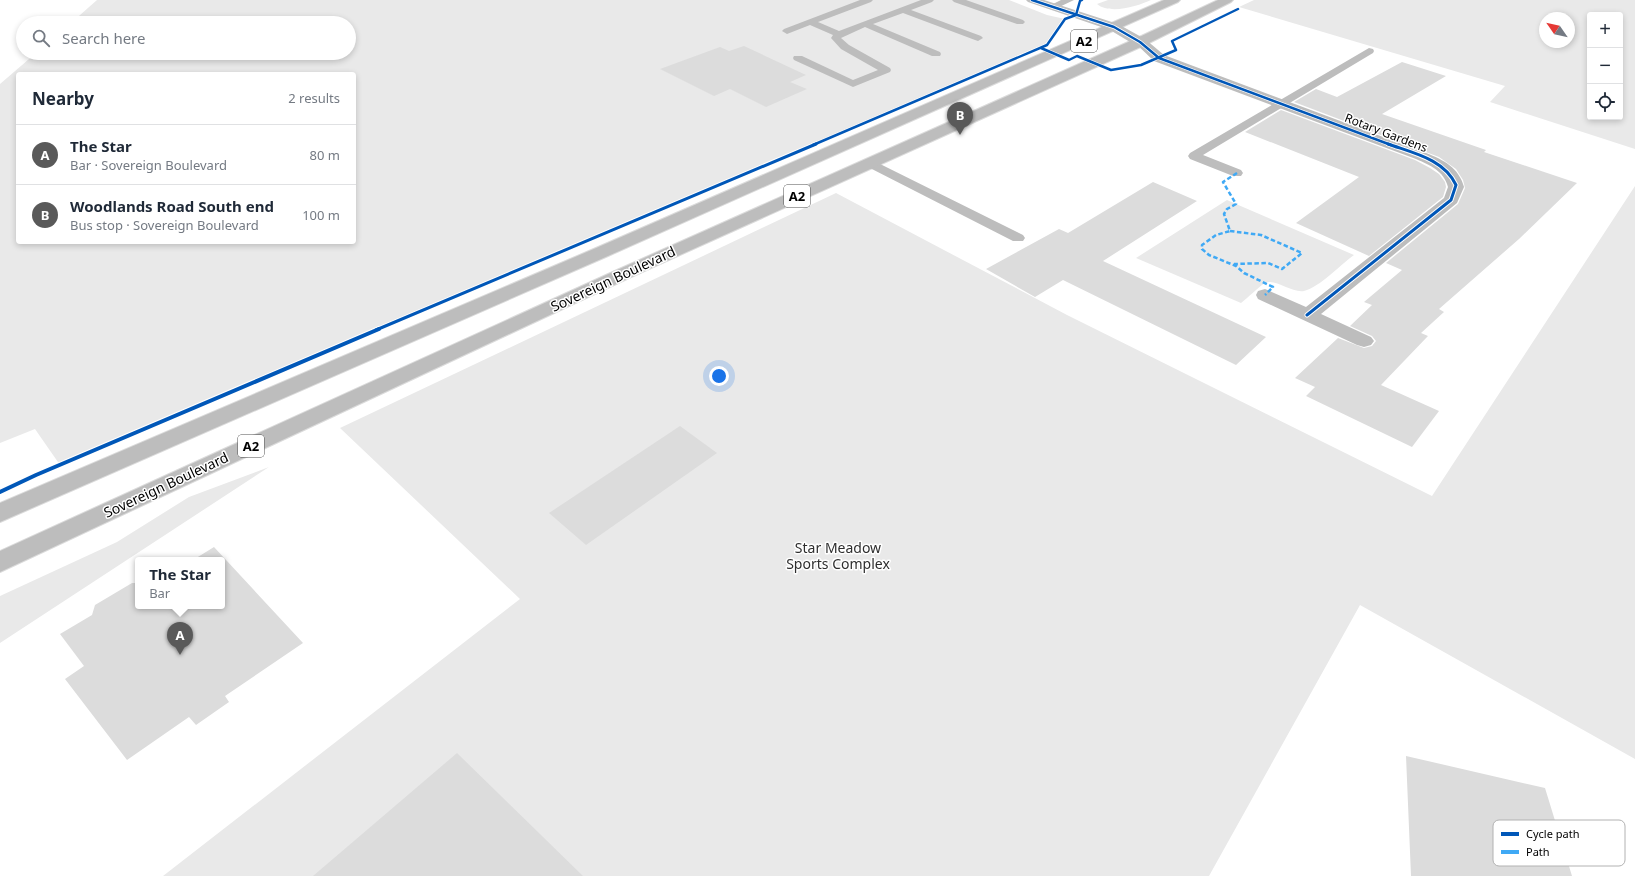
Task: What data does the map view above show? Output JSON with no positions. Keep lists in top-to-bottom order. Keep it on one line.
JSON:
{"streets":{"main road":["A2","Rotary Gardens","Sovereign Boulevard"]},"crossings":[["Rotary Gardens","Sovereign Boulevard"]],"parks":["Star Meadow Sports Complex"],"legend":["Cycle path","Path"],"north":"top left","page":{"map_buttons":["+","−"],"search":"Search here","heading":["Nearby","2 results"],"pins":["B","A"],"list":[{"mark":"A","name":"The Star","note":"Bar · Sovereign Boulevard","value":"80 m"},{"mark":"B","name":"Woodlands Road South end","note":"Bus stop · Sovereign Boulevard","value":"100 m"}],"popup":["The Star","Bar"]}}
